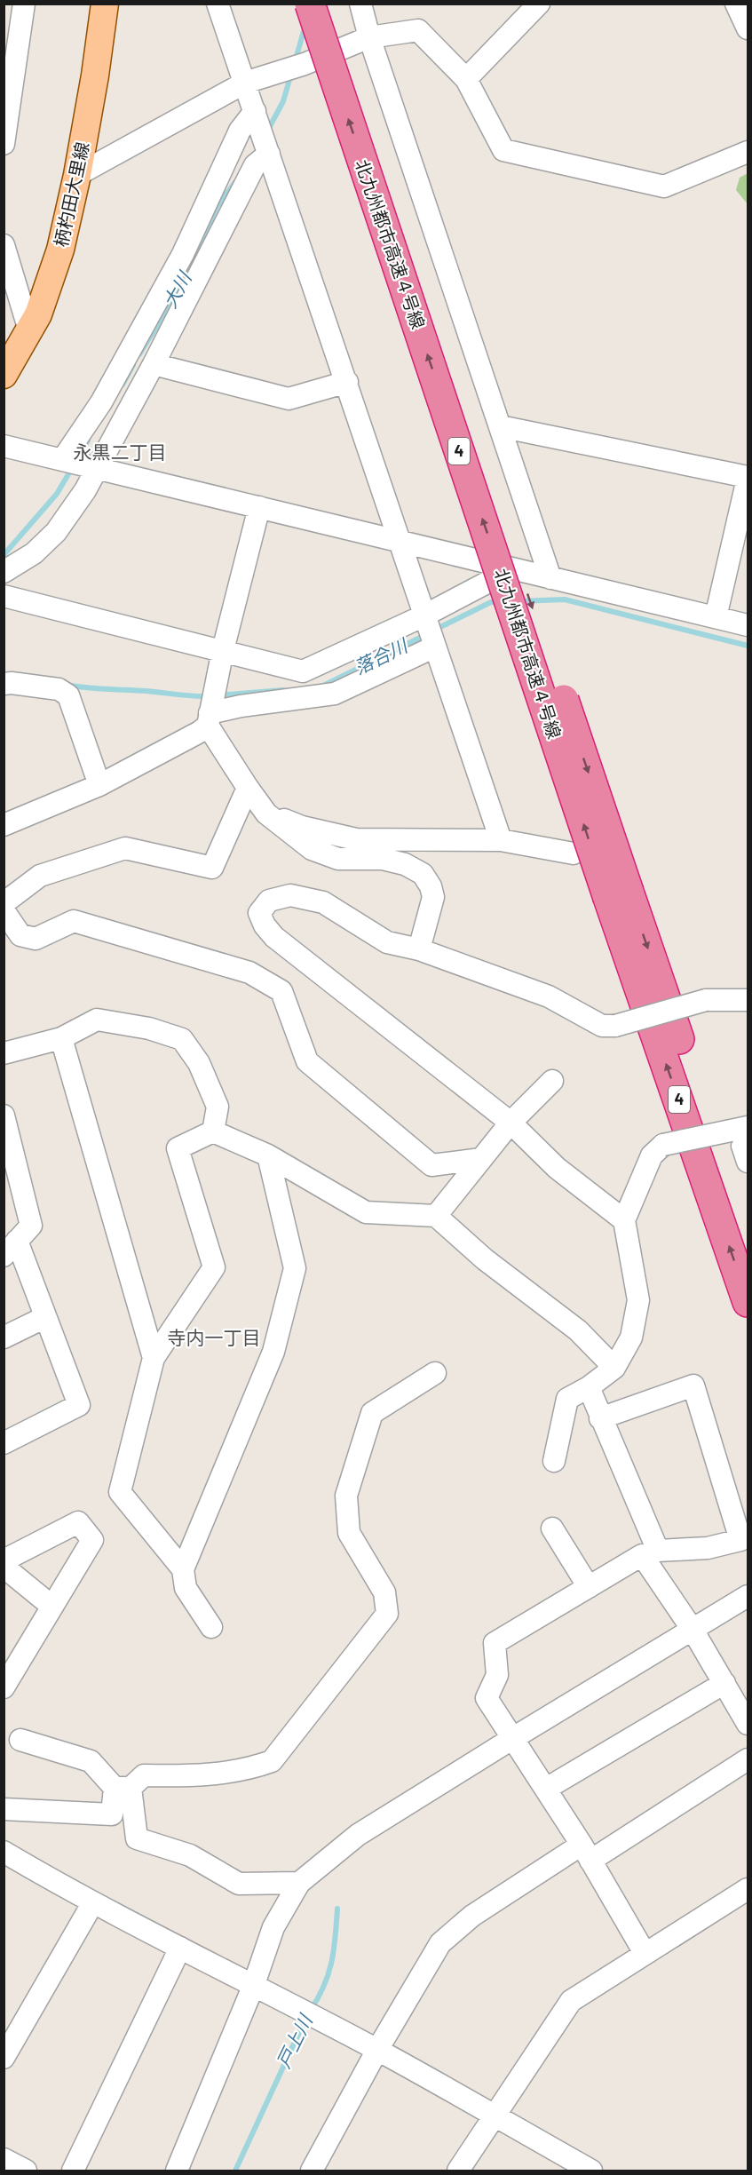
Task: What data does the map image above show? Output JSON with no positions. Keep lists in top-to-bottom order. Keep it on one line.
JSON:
{"streets":{"highway":["北九州都市高速４号線","4"],"main road":["柄杓田大里線"]},"districts":["永黒二丁目","寺内一丁目"],"water":["大川","落合川","戸上川"]}
